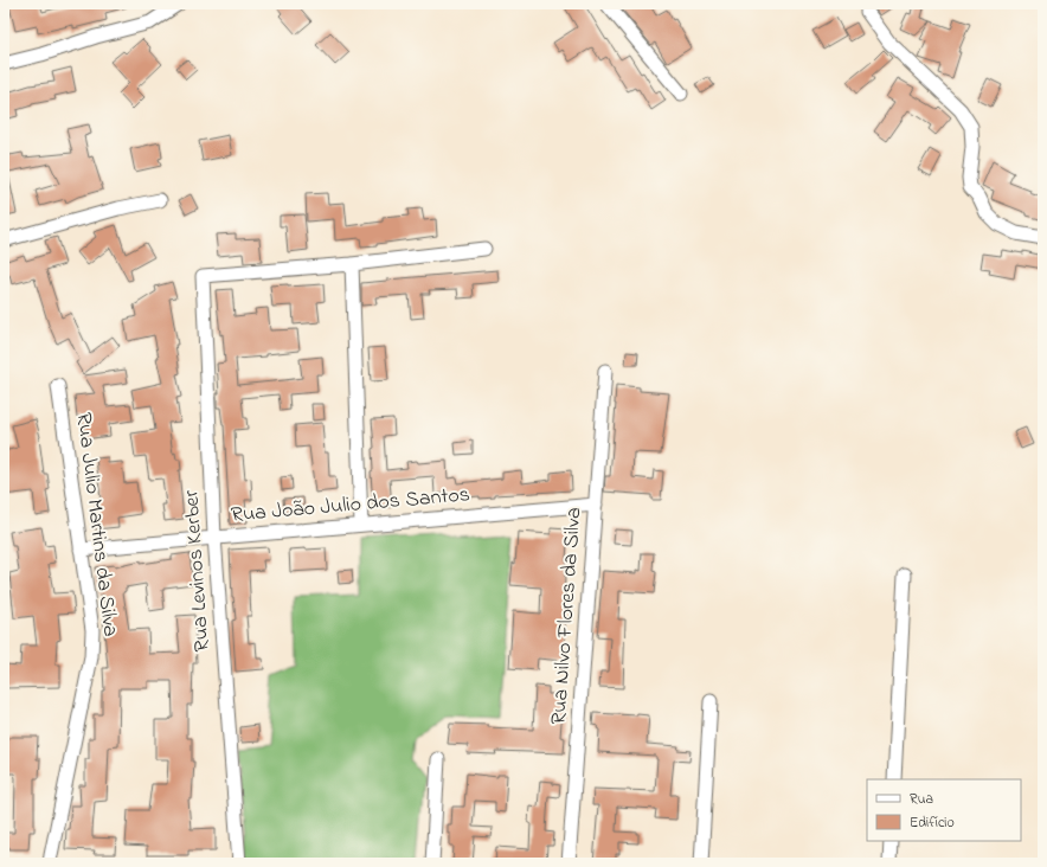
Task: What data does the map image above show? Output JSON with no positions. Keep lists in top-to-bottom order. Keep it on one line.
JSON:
{"streets":{"street":["Rua João Julio dos Santos","Rua Julio Martins da Silva","Rua Levinos Kerber","Rua Nilvo Flores da Silva"]},"crossings":[["Rua João Julio dos Santos","Rua Julio Martins da Silva"],["Rua João Julio dos Santos","Rua Levinos Kerber"],["Rua João Julio dos Santos","Rua Nilvo Flores da Silva"]],"legend":["Rua","Edifício"]}
